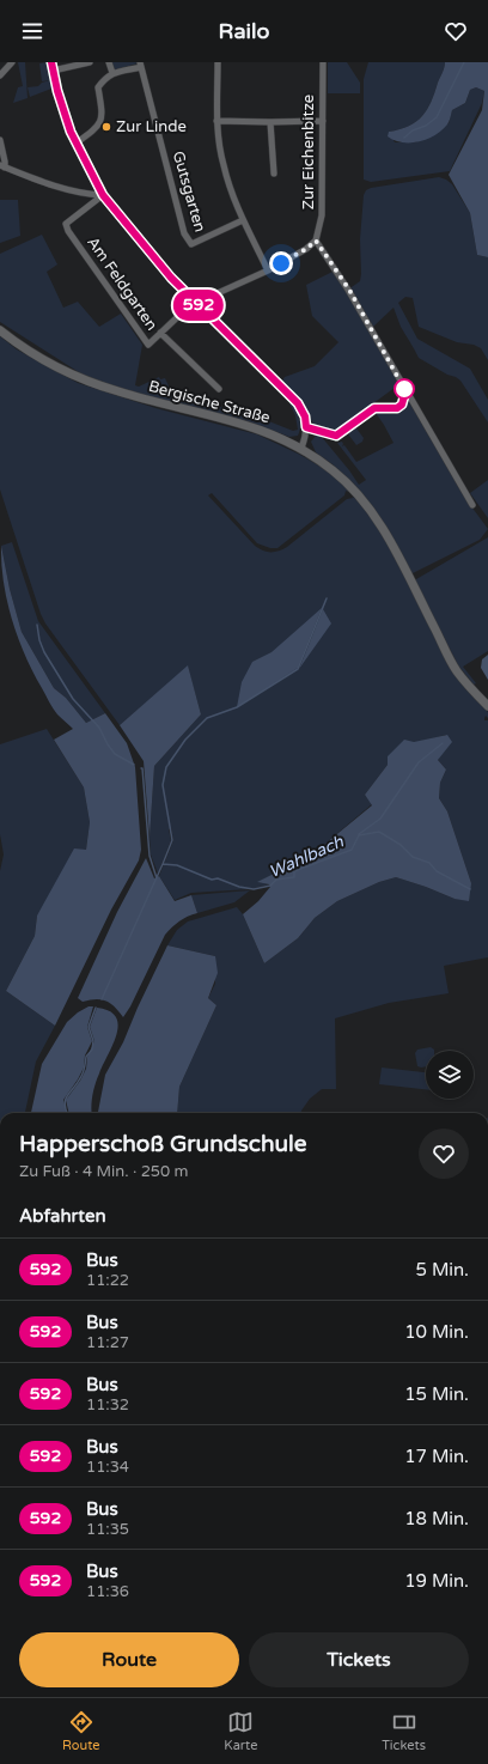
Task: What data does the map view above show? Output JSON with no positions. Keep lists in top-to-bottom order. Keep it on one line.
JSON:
{"streets":{"main road":["Bergische Straße"],"street":["Zur Eichenbitze","Gutsgarten","Am Feldgarten"]},"water":["Wahlbach"],"places":["Zur Linde"],"lines":["bus line 592"],"page":{"header":"Railo","on_map":"592","heading":[["Happerschoß Grundschule","Zu Fuß · 4 Min. · 250 m"],"Abfahrten"],"list":[{"mark":"592","name":"Bus","note":"11:22","value":"5 Min."},{"mark":"592","name":"Bus","note":"11:27","value":"10 Min."},{"mark":"592","name":"Bus","note":"11:32","value":"15 Min."},{"mark":"592","name":"Bus","note":"11:34","value":"17 Min."},{"mark":"592","name":"Bus","note":"11:35","value":"18 Min."},{"mark":"592","name":"Bus","note":"11:36","value":"19 Min."}],"buttons":["Route","Tickets"],"tabs":["Route","Karte","Tickets"]}}
